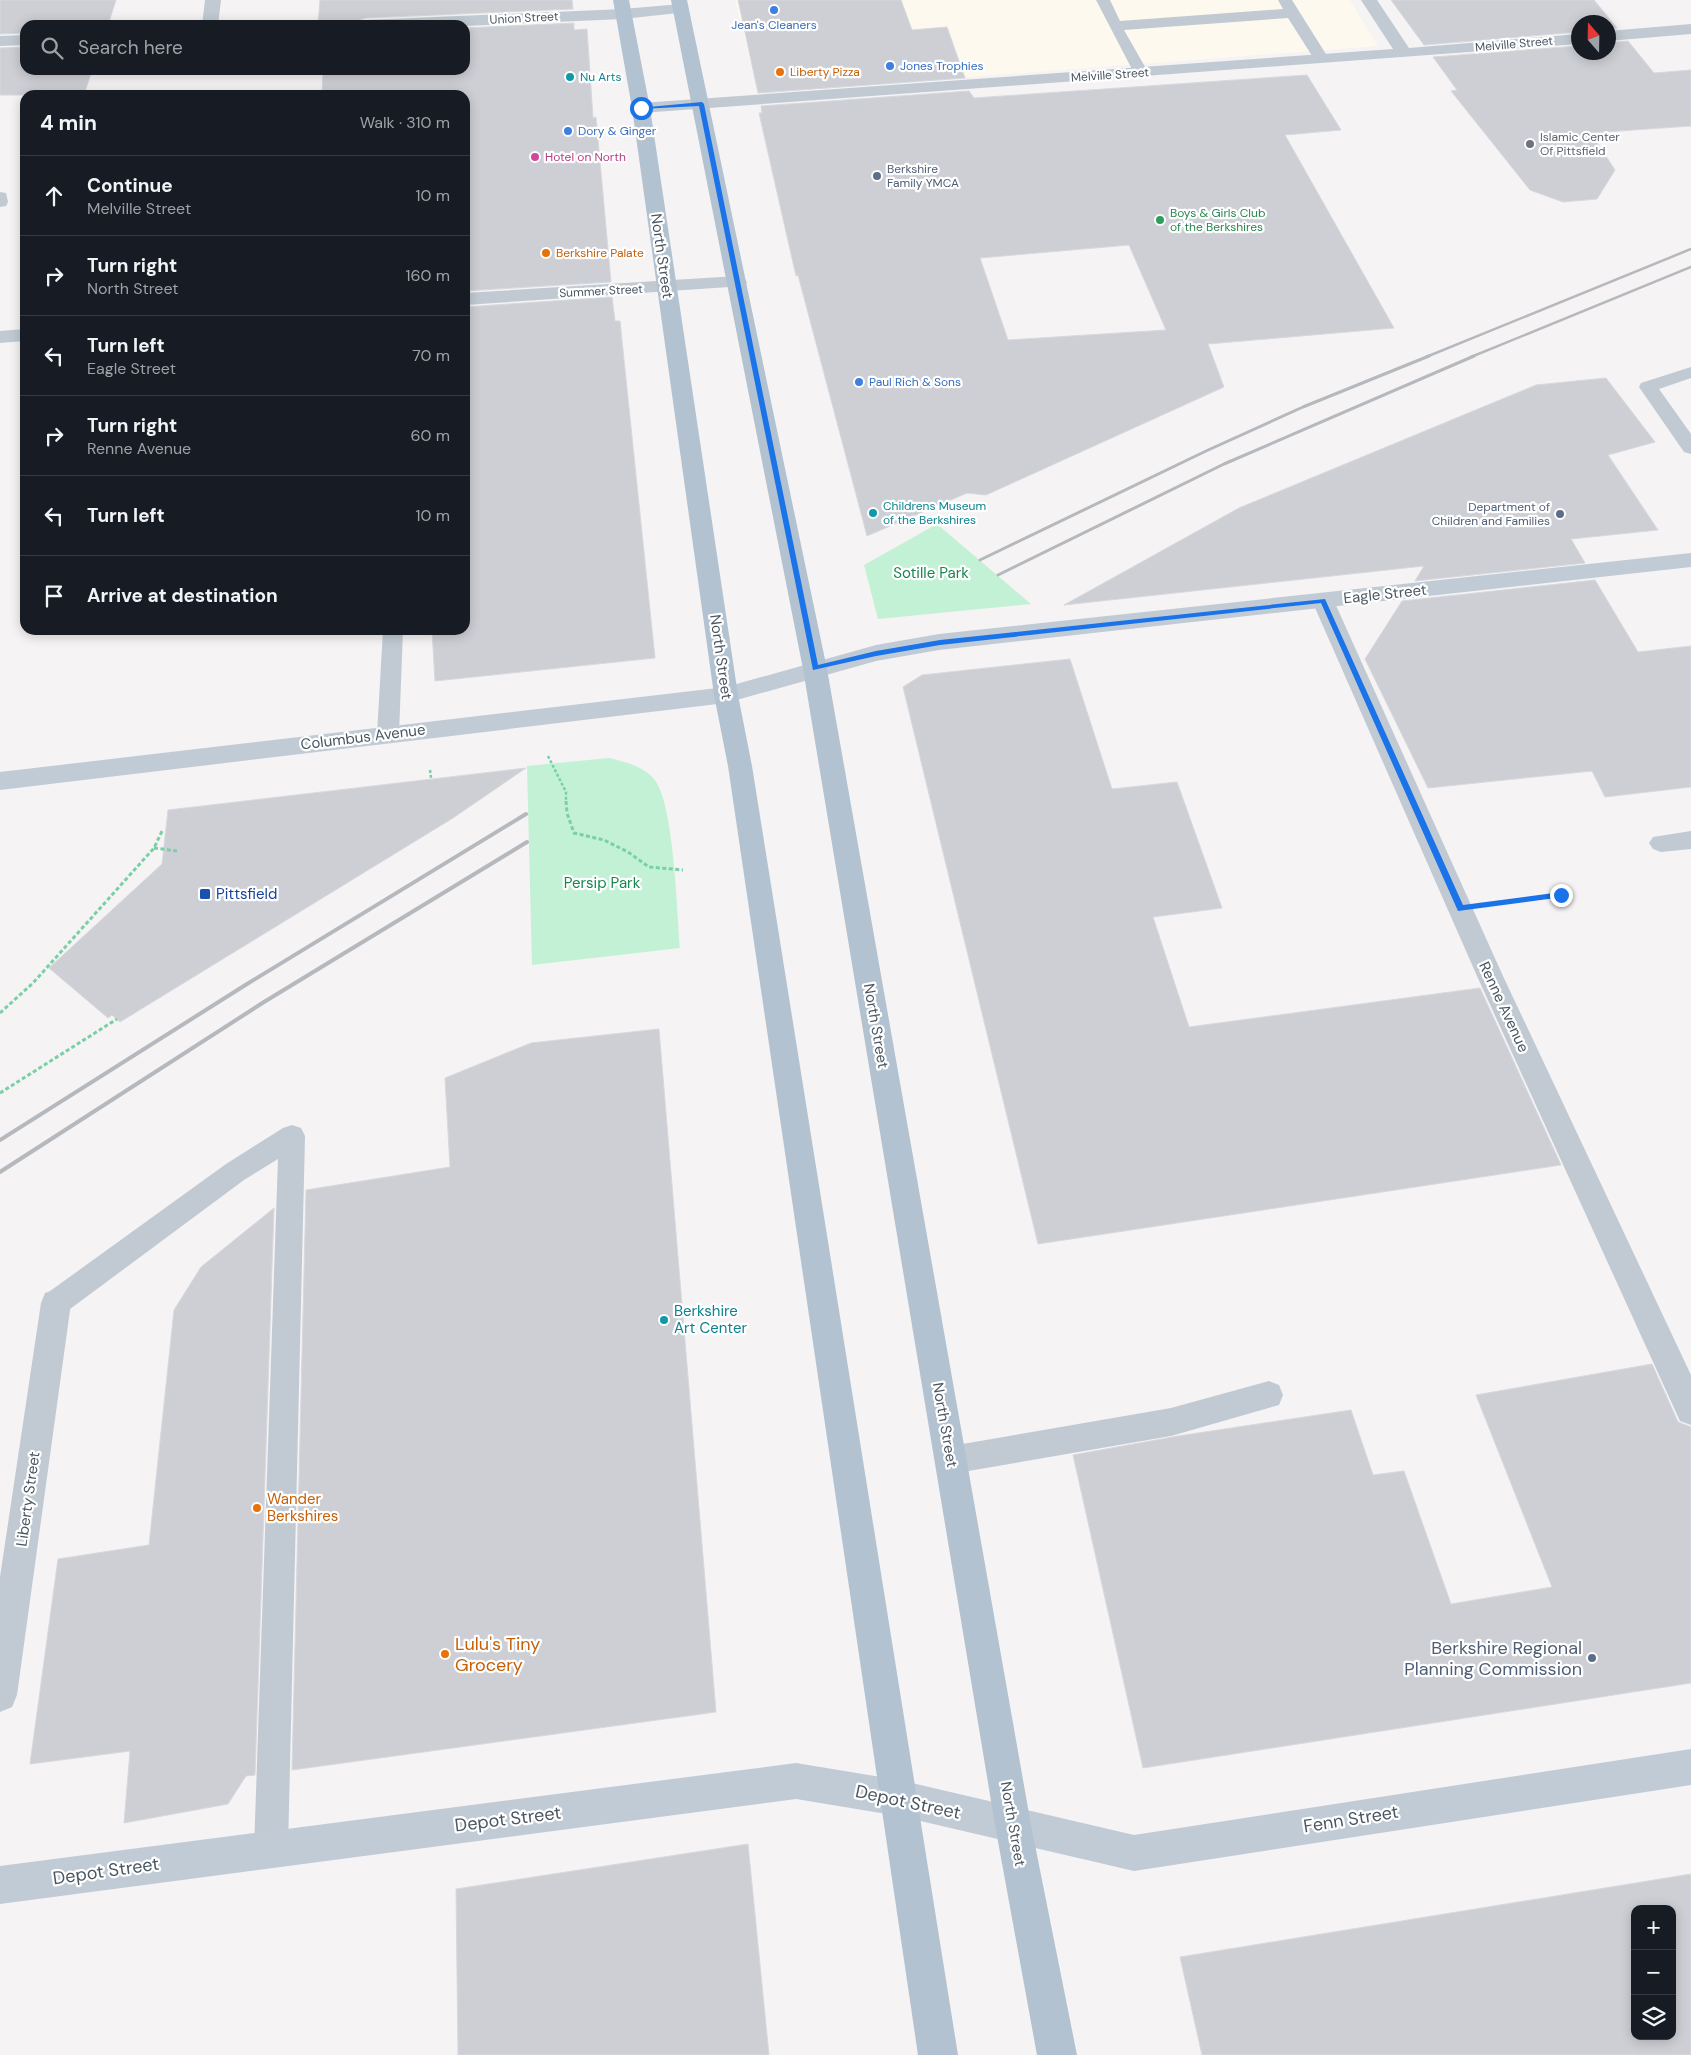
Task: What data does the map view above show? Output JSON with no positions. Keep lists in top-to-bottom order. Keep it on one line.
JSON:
{"streets":{"main road":["North Street"],"street":["Union Street","Melville Street","Summer Street","Eagle Street","Columbus Avenue","Renne Avenue","Liberty Street","Depot Street","Fenn Street"]},"crossings":[["Union Street","North Street"],["Melville Street","North Street"],["North Street","Summer Street"],["North Street","Eagle Street"],["North Street","Columbus Avenue"],["North Street","Depot Street"],["North Street","Fenn Street"],["Eagle Street","Columbus Avenue"],["Eagle Street","Renne Avenue"],["Depot Street","Fenn Street"]],"parks":["Sotille Park","Persip Park"],"places":{"other":["Jean's Cleaners","Jones Trophies","Liberty Pizza","Nu Arts","Dory & Ginger","Islamic Center Of Pittsfield","Hotel on North","Berkshire Family YMCA","Boys & Girls Club of the Berkshires","Berkshire Palate","Paul Rich & Sons","Childrens Museum of the Berkshires","Department of Children and Families","Berkshire Art Center","Wander Berkshires","Lulu's Tiny Grocery","Berkshire Regional Planning Commission"],"transit":["Pittsfield"]},"north":"top","page":{"search":"Search here","heading":["4 min","Walk · 310 m"],"list":[["Continue","Melville Street","10 m"],["Turn right","North Street","160 m"],["Turn left","Eagle Street","70 m"],["Turn right","Renne Avenue","60 m"],["Turn left","10 m"],"Arrive at destination"],"map_buttons":["+","−"]}}
